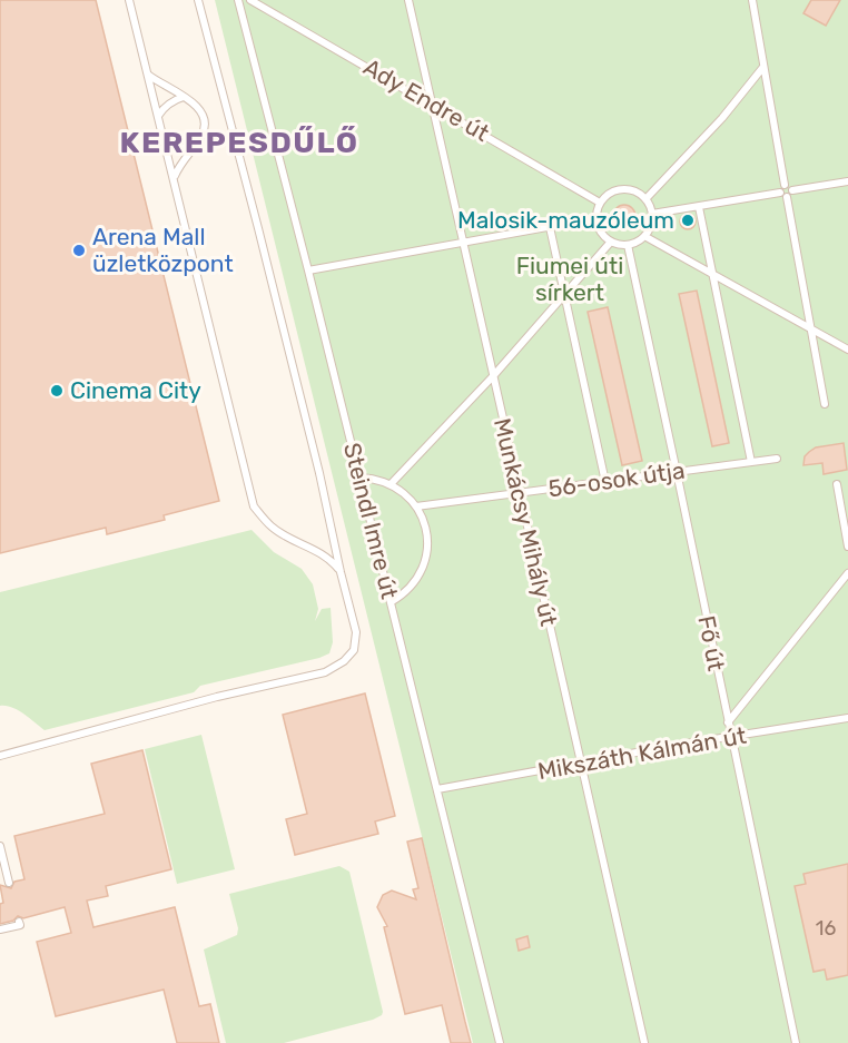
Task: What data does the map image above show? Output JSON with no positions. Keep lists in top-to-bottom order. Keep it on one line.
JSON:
{"streets":{"lane":["Ady Endre út","56-osok útja","Steindl Imre út","Munkácsy Mihály út","Fő út","Mikszáth Kálmán út"]},"crossings":[["Ady Endre út","Munkácsy Mihály út"],["Ady Endre út","Fő út"],["56-osok útja","Munkácsy Mihály út"],["56-osok útja","Fő út"],["Steindl Imre út","Mikszáth Kálmán út"],["Munkácsy Mihály út","Mikszáth Kálmán út"],["Fő út","Mikszáth Kálmán út"]],"districts":["KEREPESDŰLŐ"],"parks":["Fiumei úti sírkert"],"places":["Malosik-mauzóleum","Arena Mall üzletközpont","Cinema City"],"house_numbers":["16"]}
